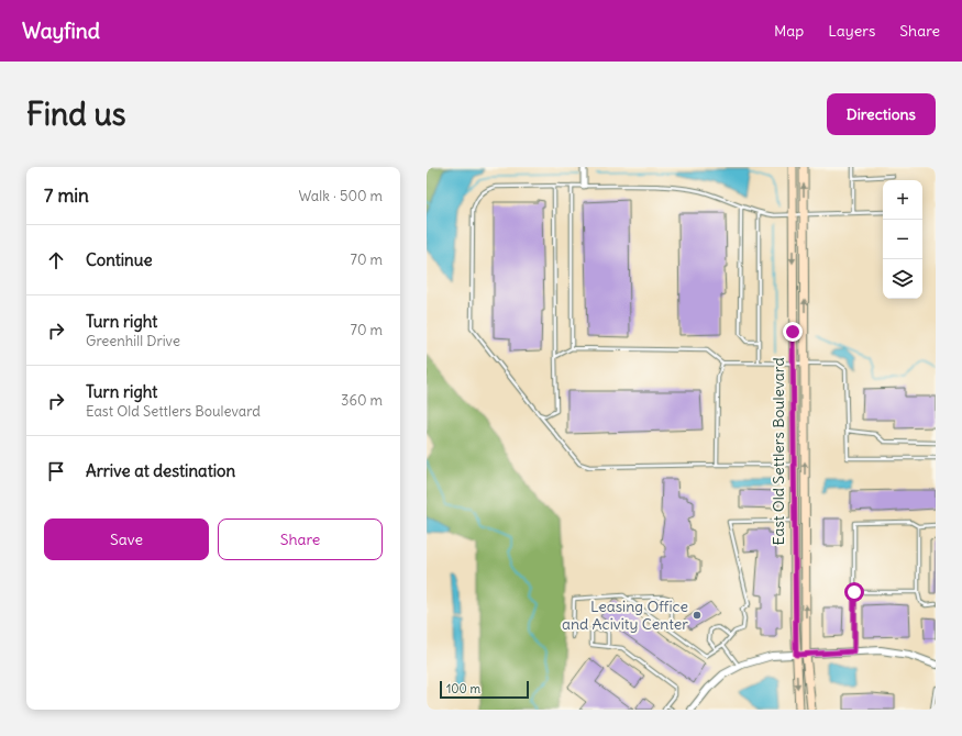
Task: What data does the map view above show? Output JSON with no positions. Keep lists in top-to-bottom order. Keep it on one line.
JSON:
{"streets":{"main road":["East Old Settlers Boulevard"]},"places":["Leasing Office and Acivity Center"],"scale_bar":"100 m","page":{"header":"Wayfind","nav":["Map","Layers","Share"],"buttons":["Directions",["Save","Share"]],"title":"Find us","heading":["7 min","Walk · 500 m"],"map_buttons":["+","−"],"list":[["Continue","70 m"],["Turn right","Greenhill Drive","70 m"],["Turn right","East Old Settlers Boulevard","360 m"],"Arrive at destination"],"scale":"100 m"}}
